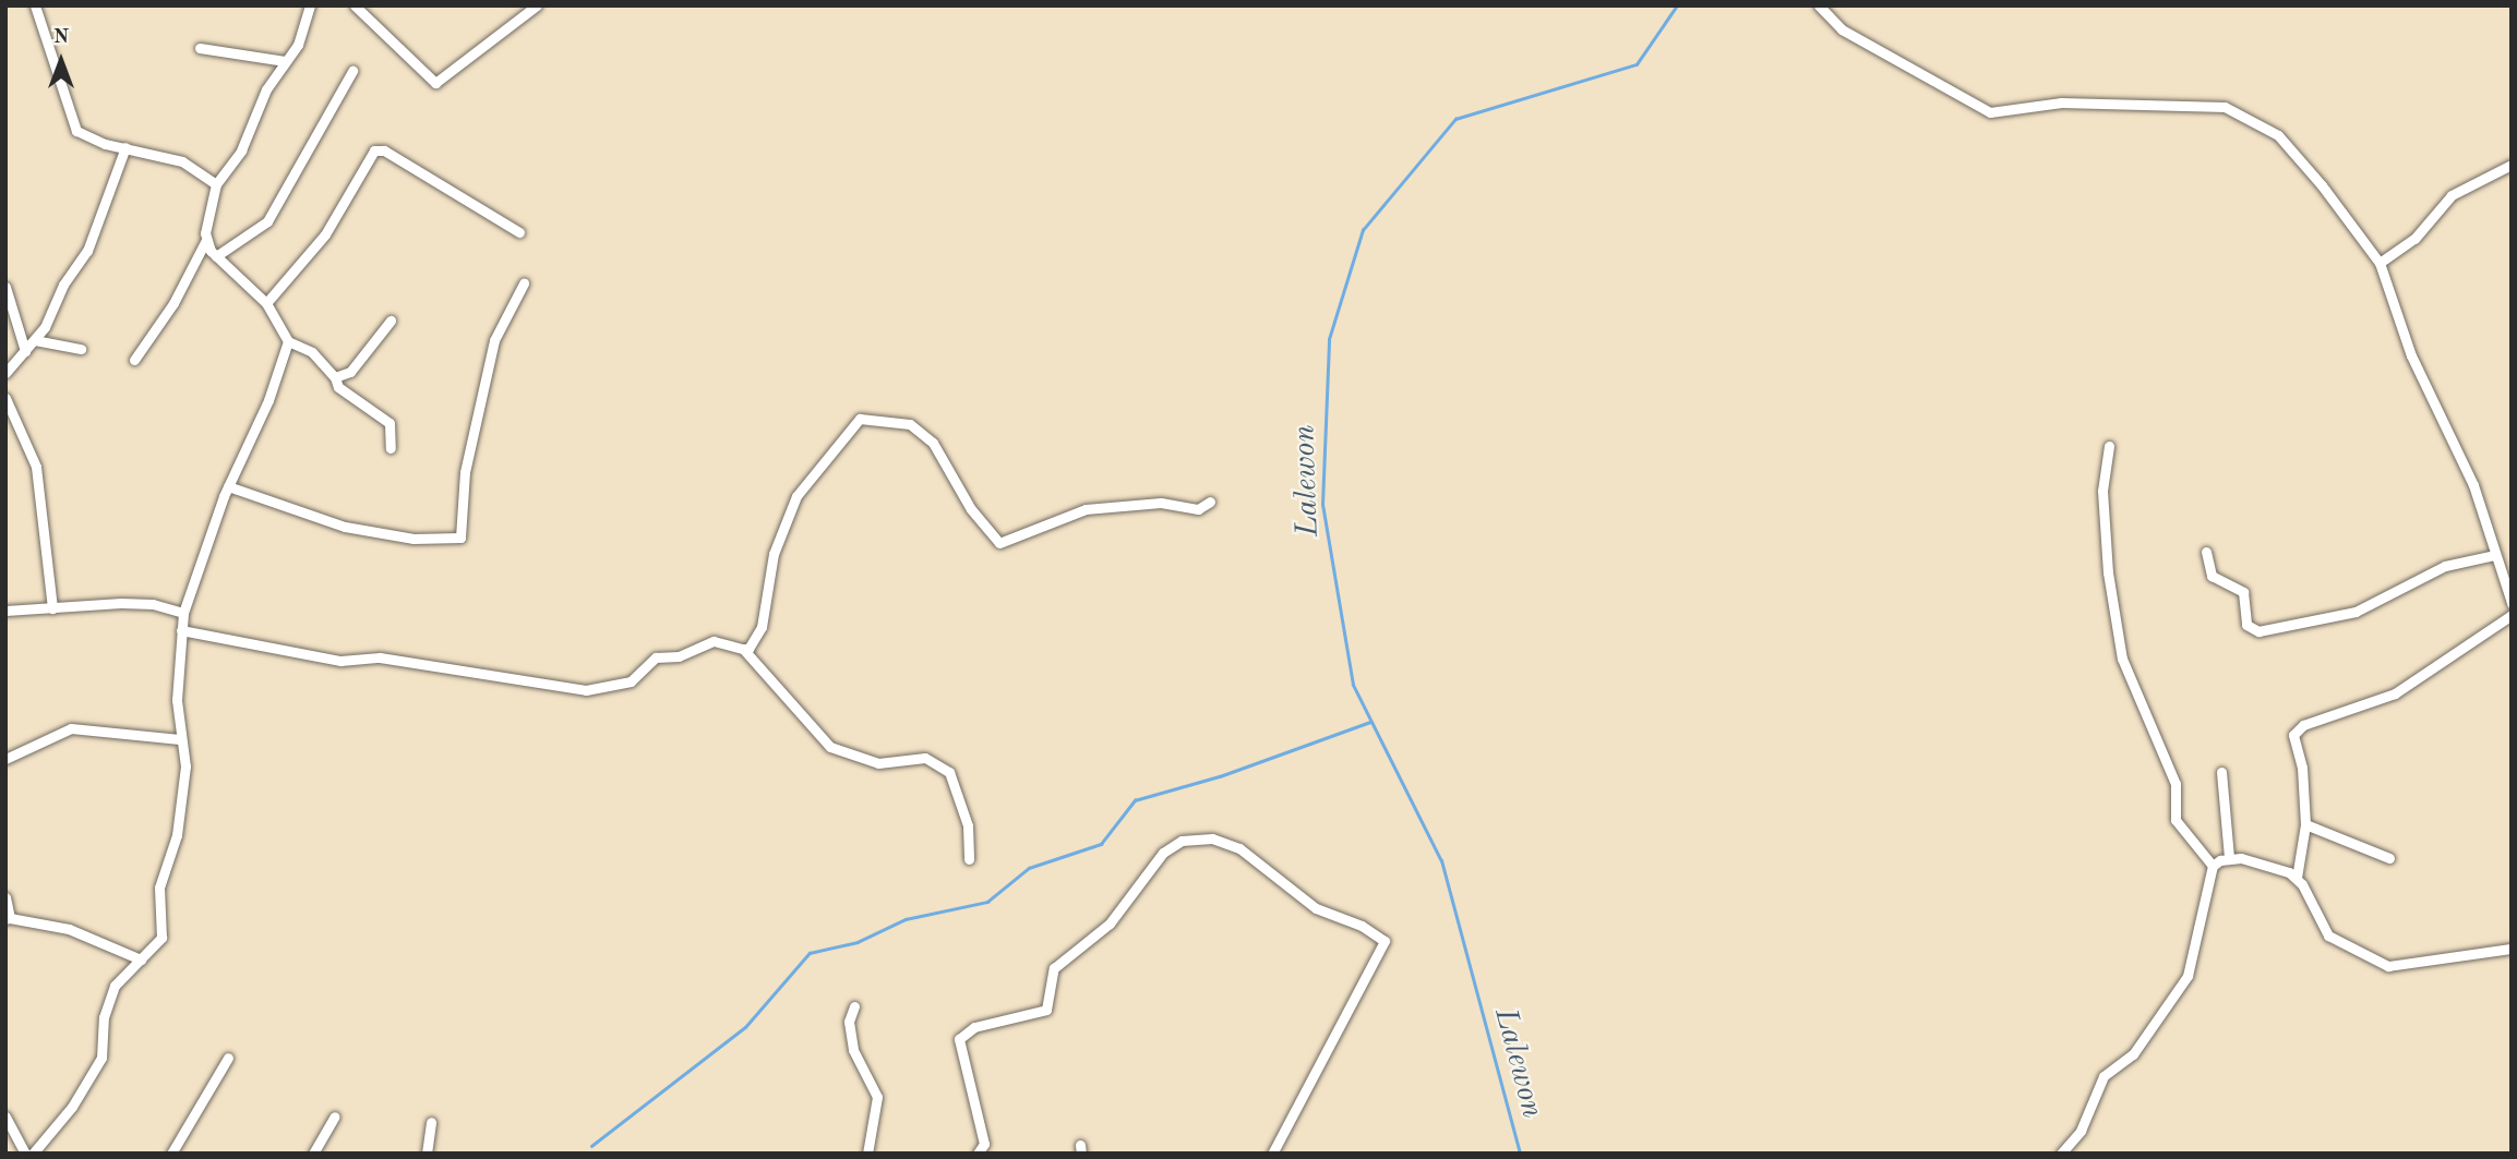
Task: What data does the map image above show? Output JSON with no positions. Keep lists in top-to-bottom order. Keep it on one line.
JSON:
{"water":["Lalewon"],"north":"top"}
